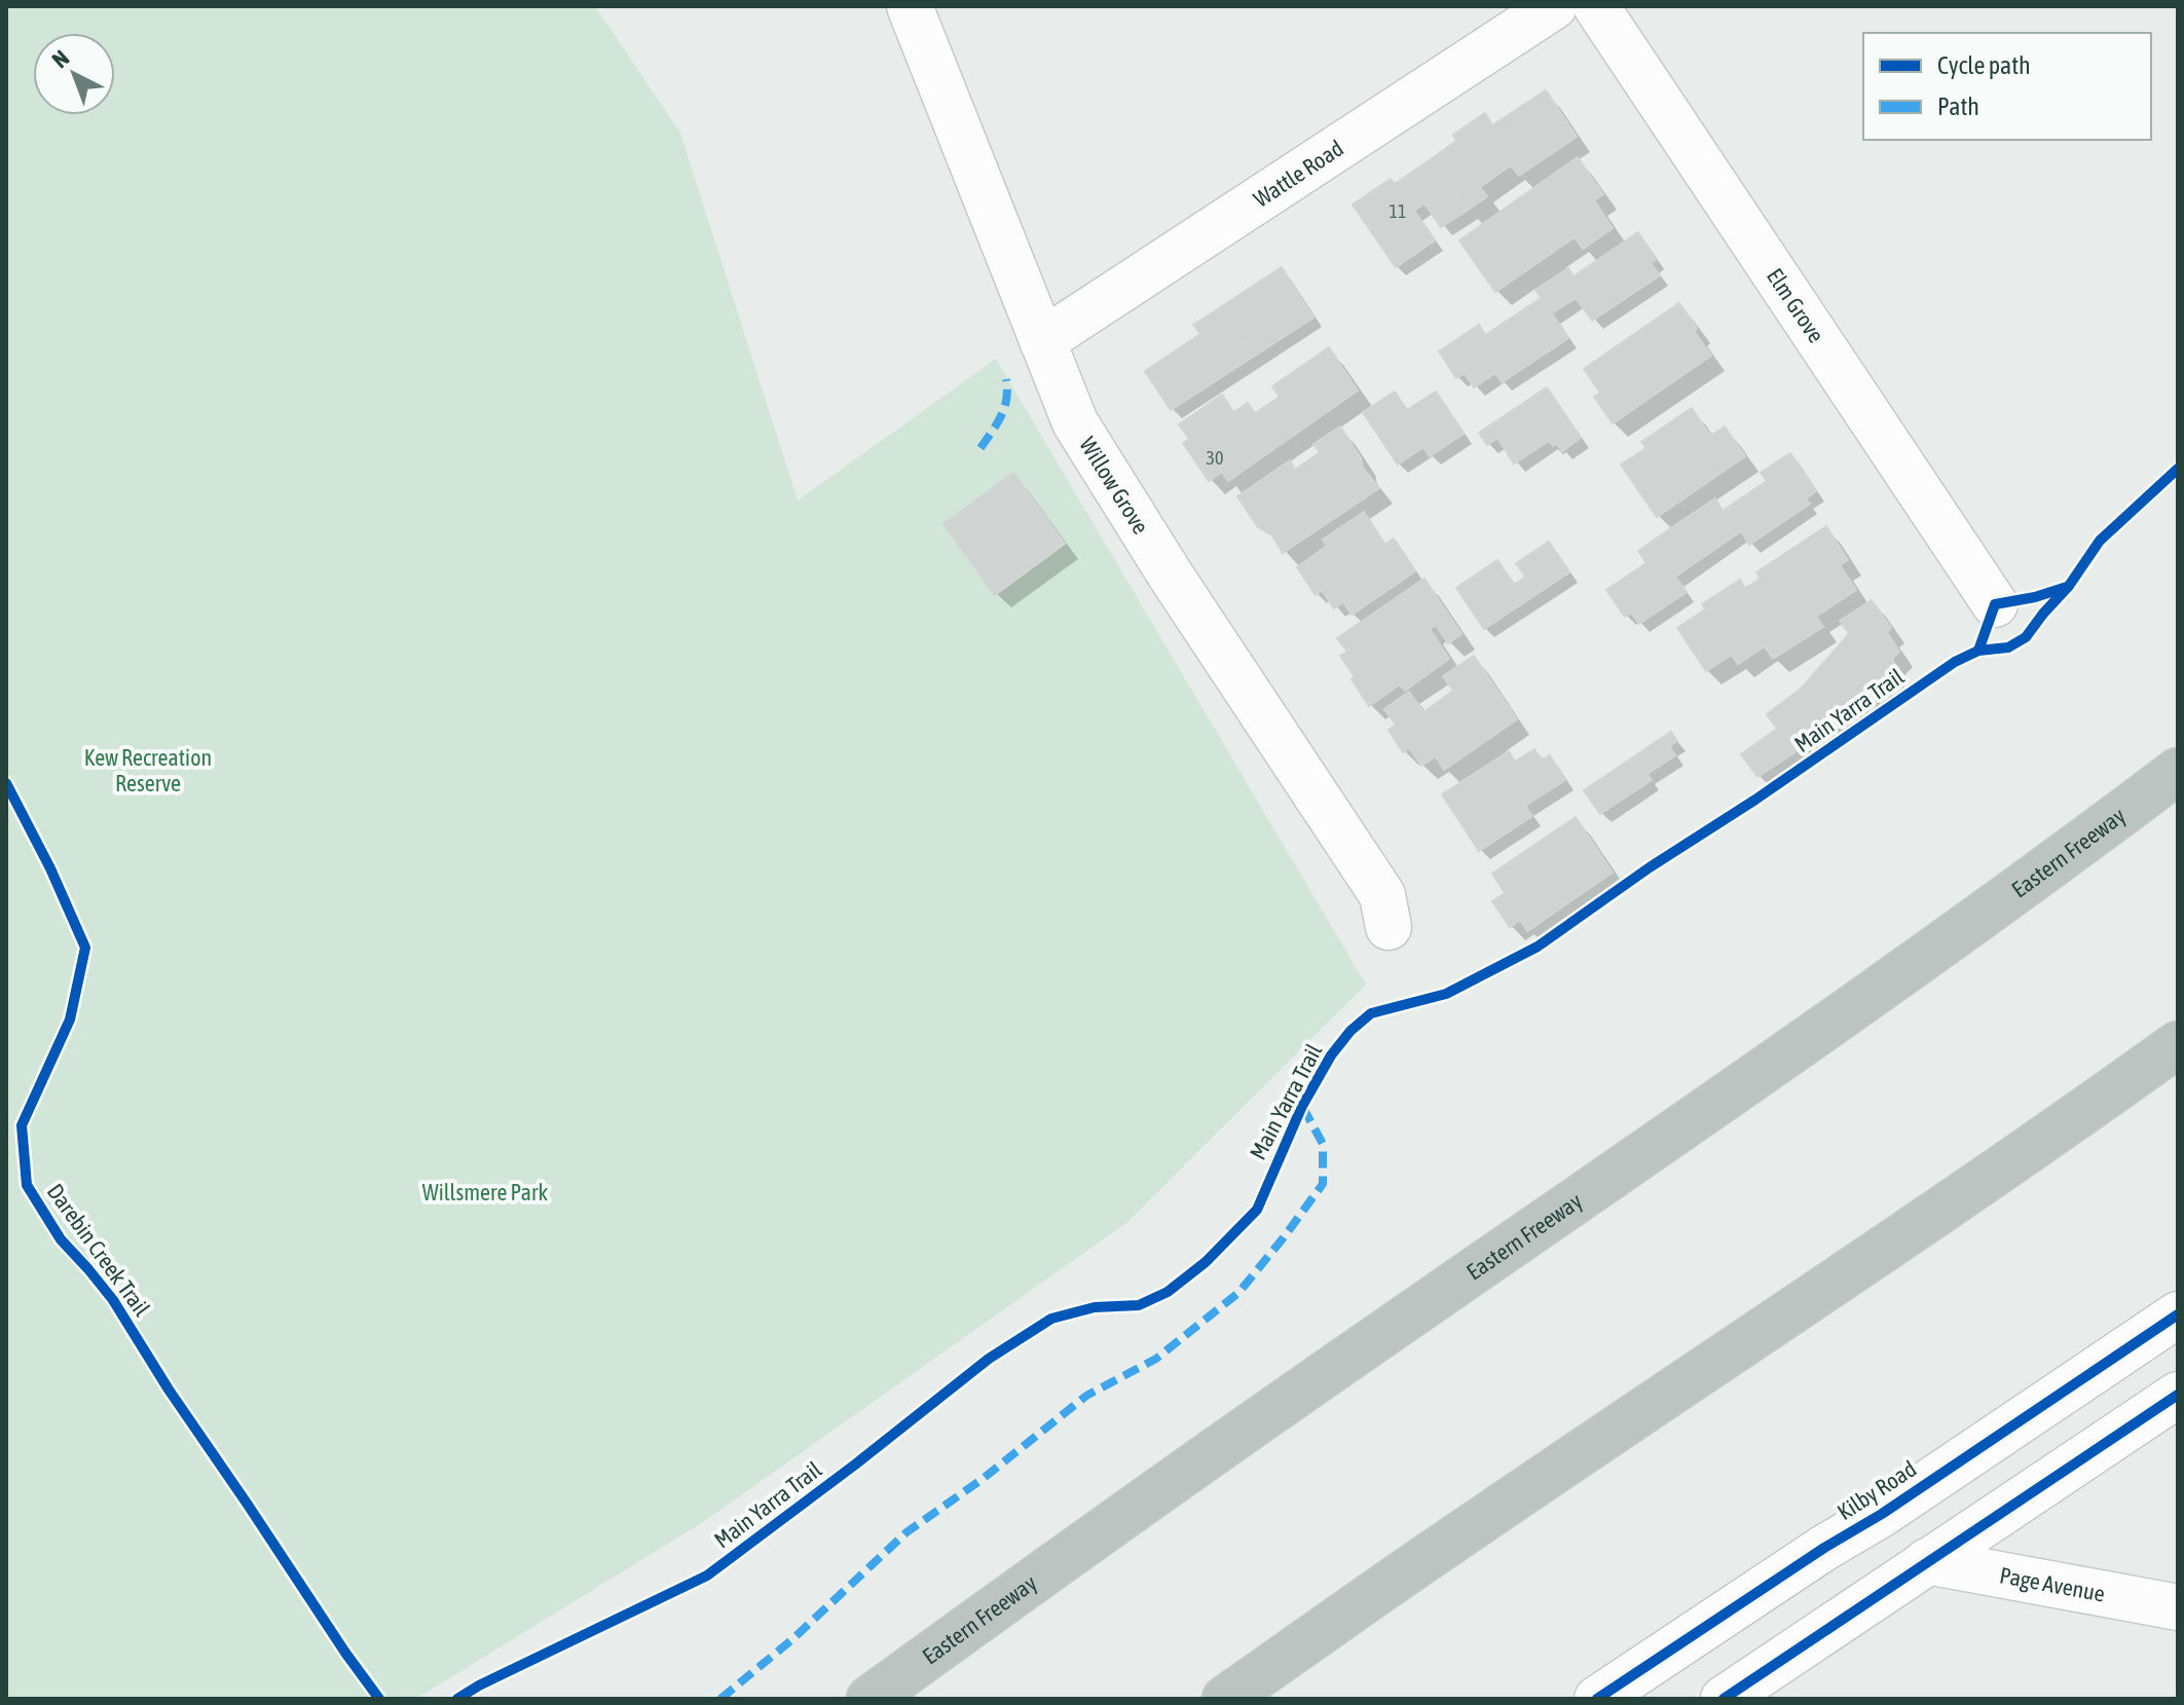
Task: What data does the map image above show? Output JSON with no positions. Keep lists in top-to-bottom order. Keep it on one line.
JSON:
{"streets":{"highway":["Eastern Freeway"],"street":["Wattle Road","Elm Grove","Willow Grove","Kilby Road","Page Avenue"],"cycle path":["Main Yarra Trail","Darebin Creek Trail"]},"crossings":[["Wattle Road","Willow Grove"]],"parks":["Kew Recreation Reserve","Willsmere Park"],"house_numbers":["11","30"],"legend":["Cycle path","Path"],"north":"top left"}
